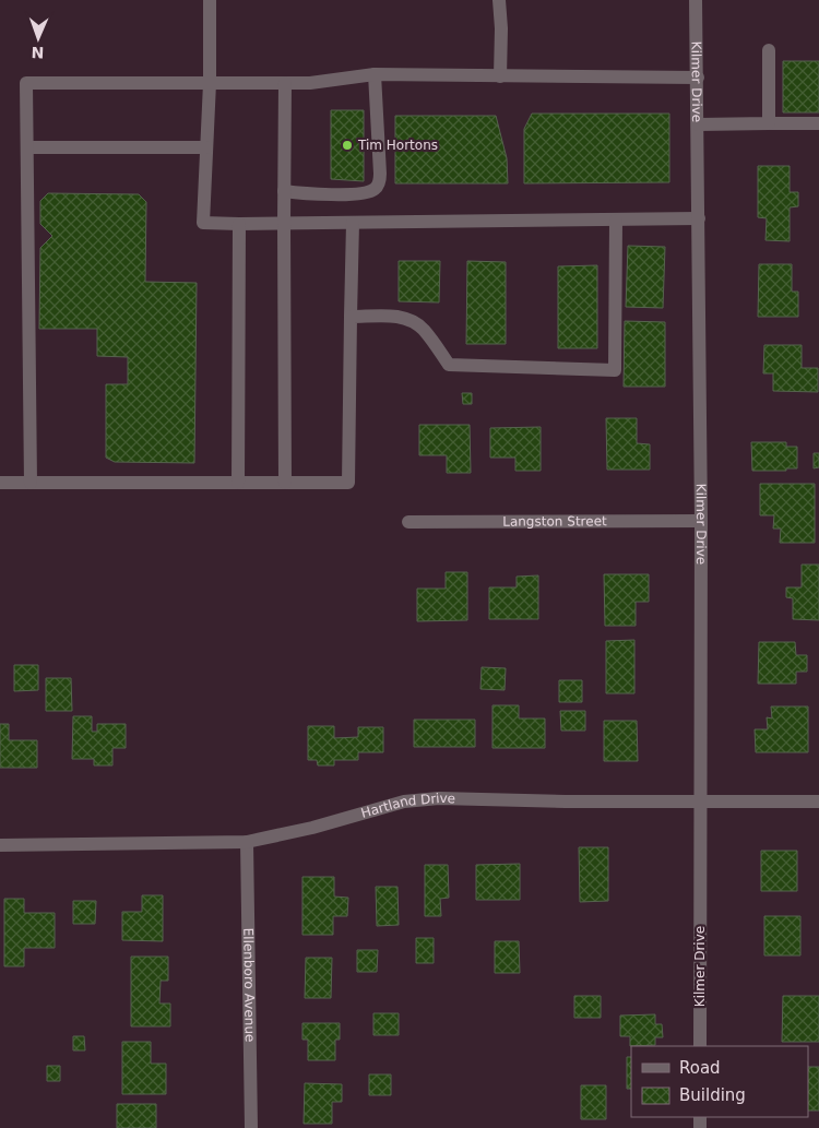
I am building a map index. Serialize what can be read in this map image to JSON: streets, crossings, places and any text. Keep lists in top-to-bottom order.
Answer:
{
  "streets": {
    "street": [
      "Kilmer Drive",
      "Langston Street",
      "Hartland Drive",
      "Ellenboro Avenue"
    ]
  },
  "crossings": [
    ["Kilmer Drive", "Langston Street"],
    ["Kilmer Drive", "Hartland Drive"],
    ["Hartland Drive", "Ellenboro Avenue"]
  ],
  "places": ["Tim Hortons"],
  "legend": ["Road", "Building"],
  "north": "bottom"
}
